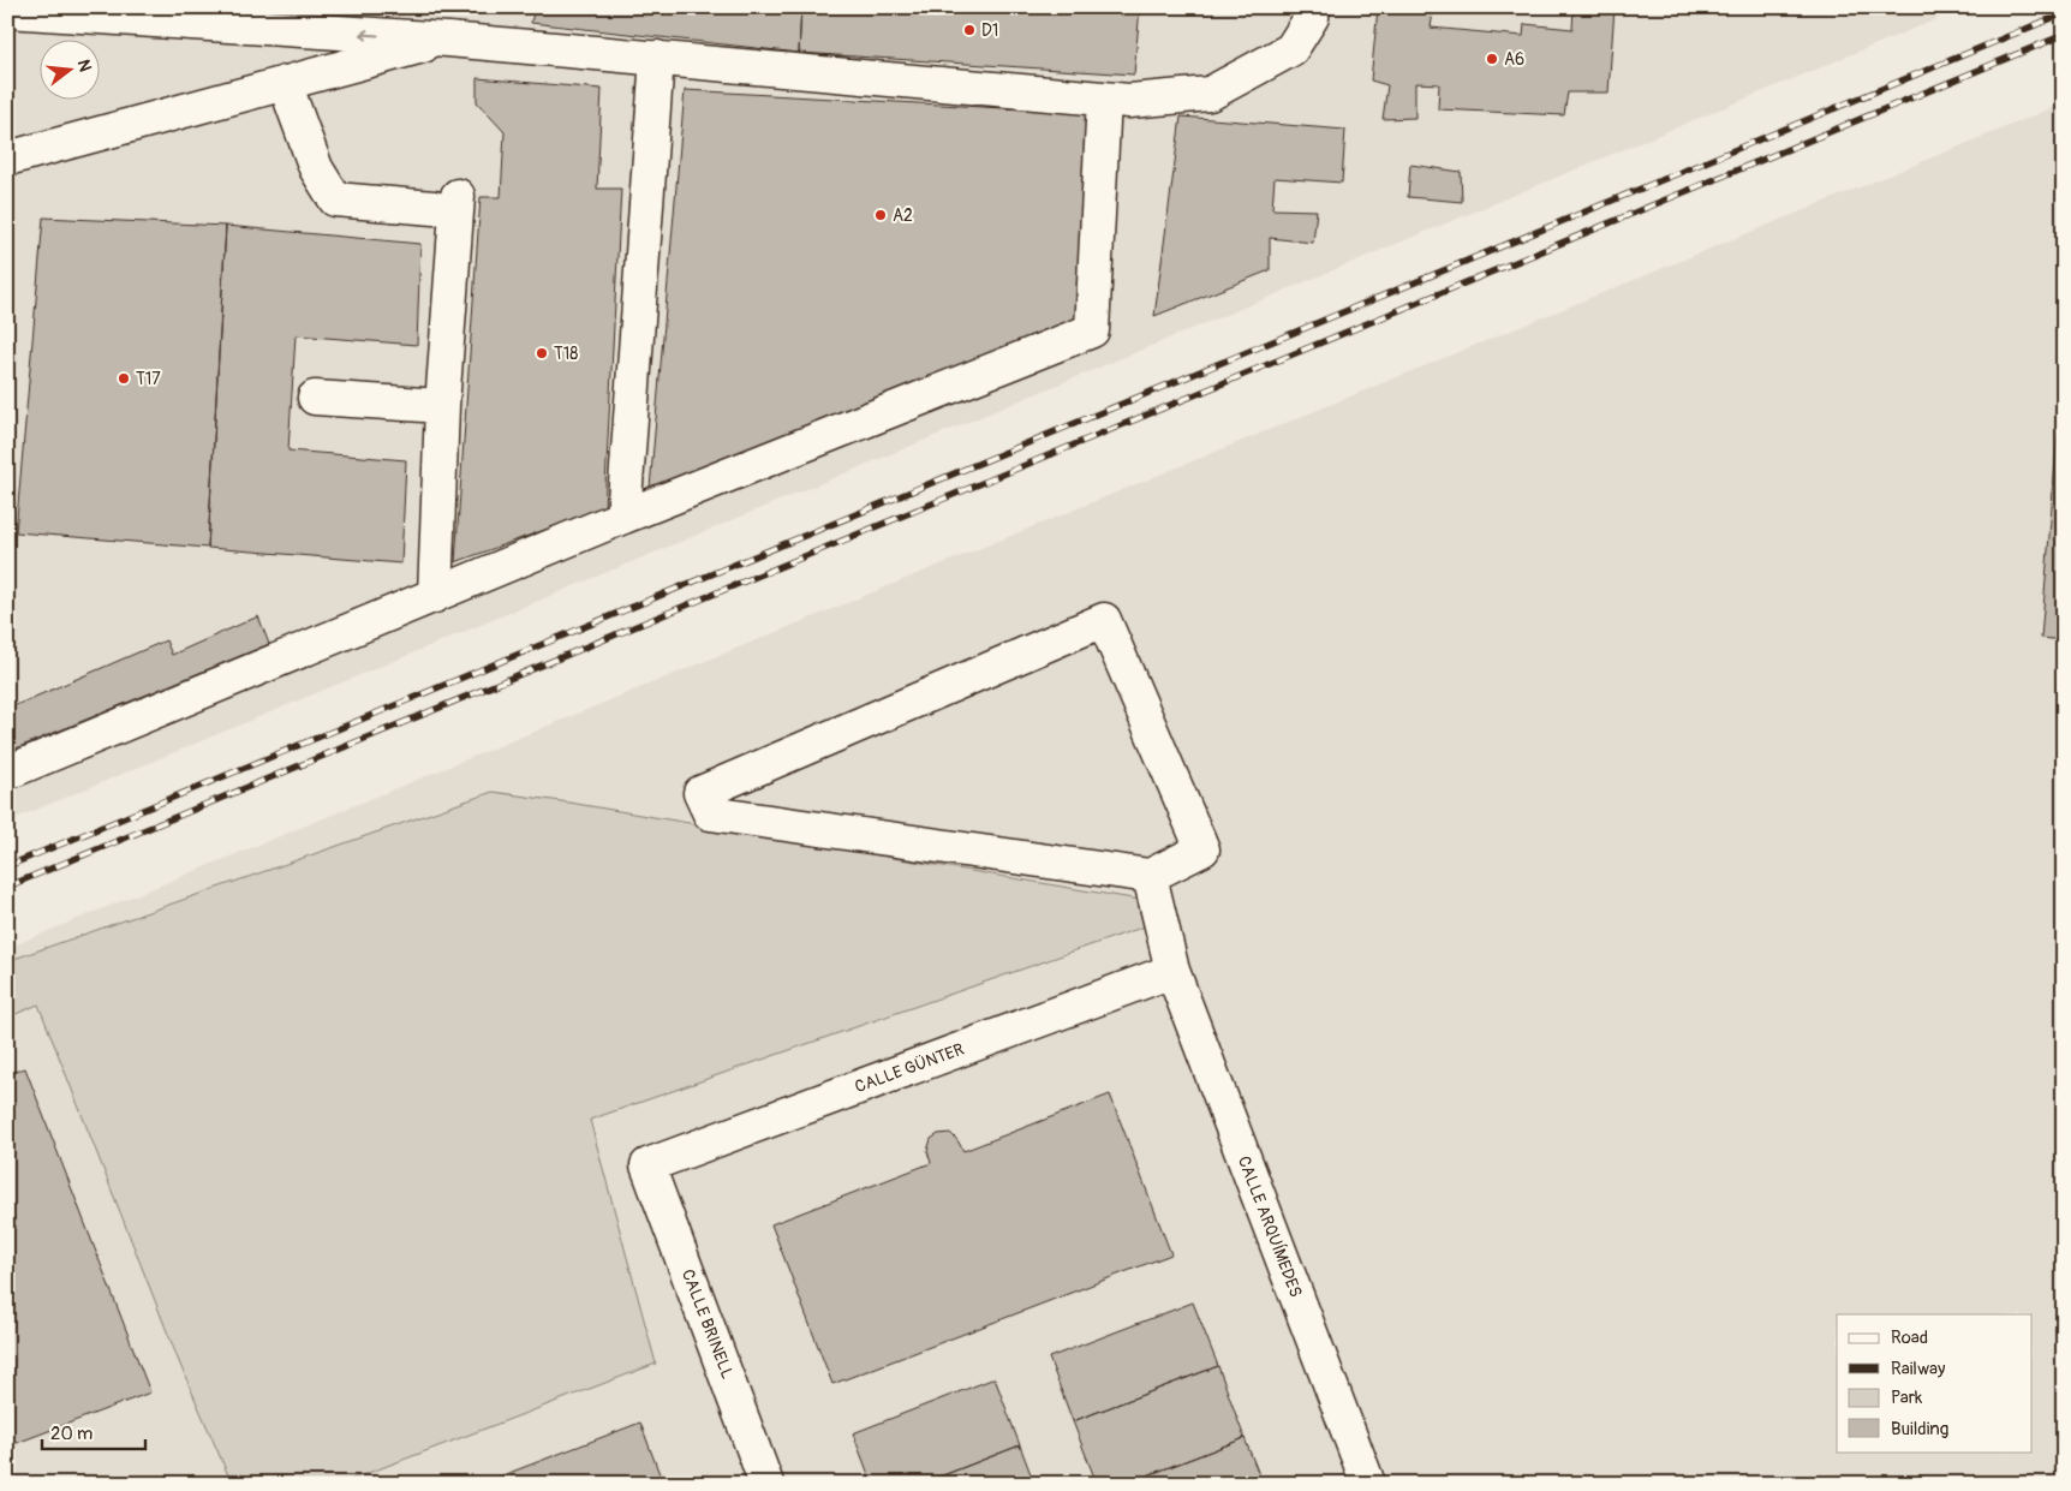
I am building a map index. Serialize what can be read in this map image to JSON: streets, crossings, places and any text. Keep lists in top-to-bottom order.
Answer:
{
  "streets": {
    "street": ["CALLE GÜNTER", "CALLE ARQUÍMEDES", "CALLE BRINELL"]
  },
  "crossings": [
    ["CALLE GÜNTER", "CALLE ARQUÍMEDES"],
    ["CALLE GÜNTER", "CALLE BRINELL"]
  ],
  "places": [
    "D1",
    "A6",
    "A2",
    "T18",
    "T17"
  ],
  "legend": [
    "Road",
    "Railway",
    "Park",
    "Building"
  ],
  "scale_bar": "20 m",
  "north": "right"
}
